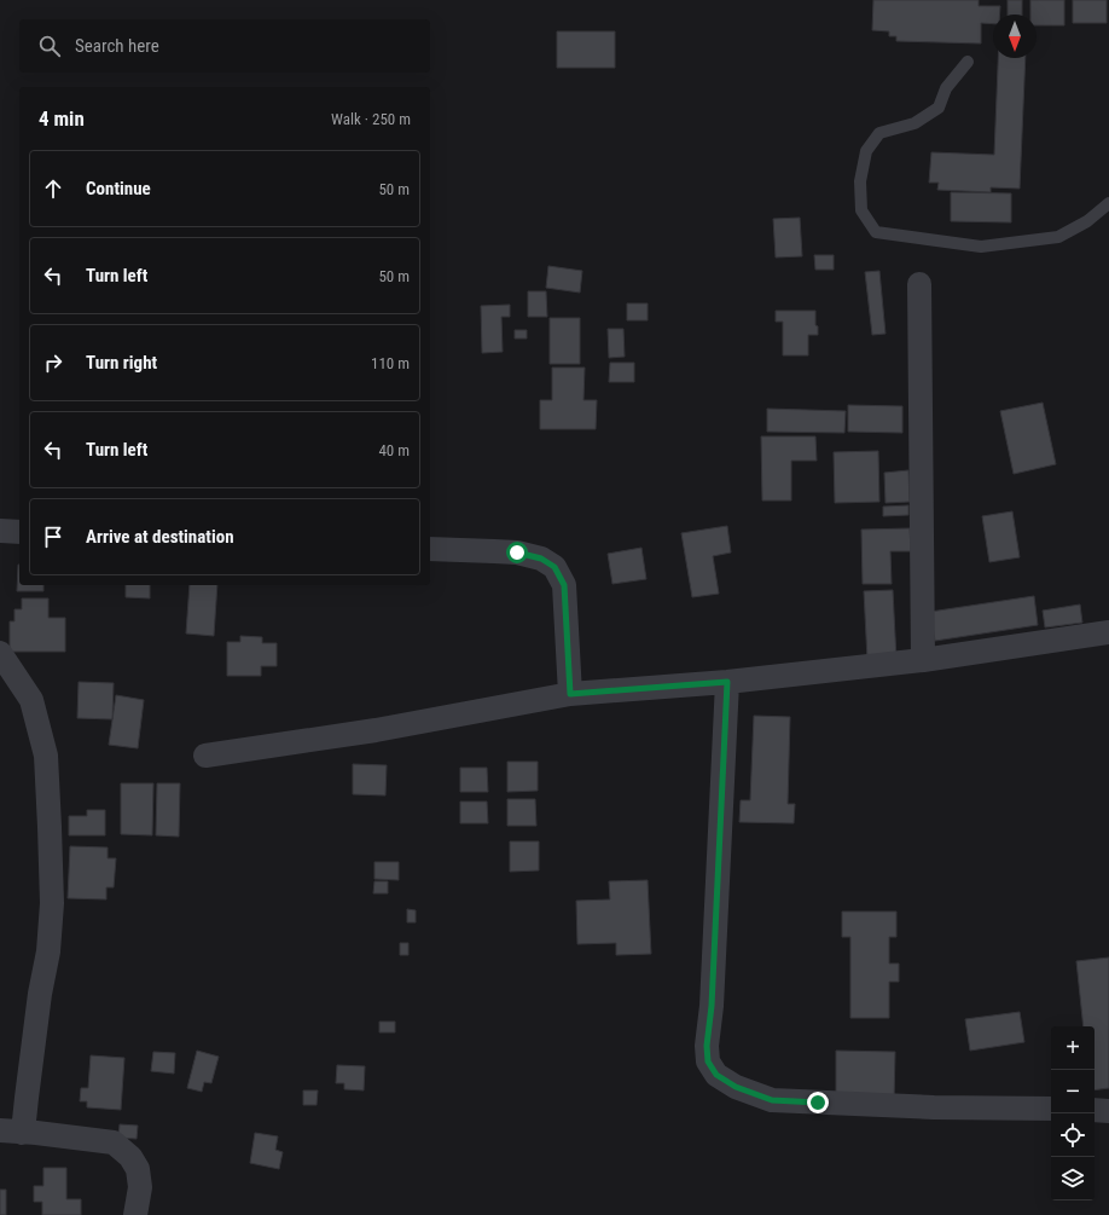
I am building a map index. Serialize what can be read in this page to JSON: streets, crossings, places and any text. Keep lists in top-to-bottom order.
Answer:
{
  "north": "bottom",
  "page": {
    "search": "Search here",
    "heading": ["4 min", "Walk · 250 m"],
    "list": [
      ["Continue", "50 m"],
      ["Turn left", "50 m"],
      ["Turn right", "110 m"],
      ["Turn left", "40 m"],
      "Arrive at destination"
    ],
    "map_buttons": ["+", "−"]
  }
}
